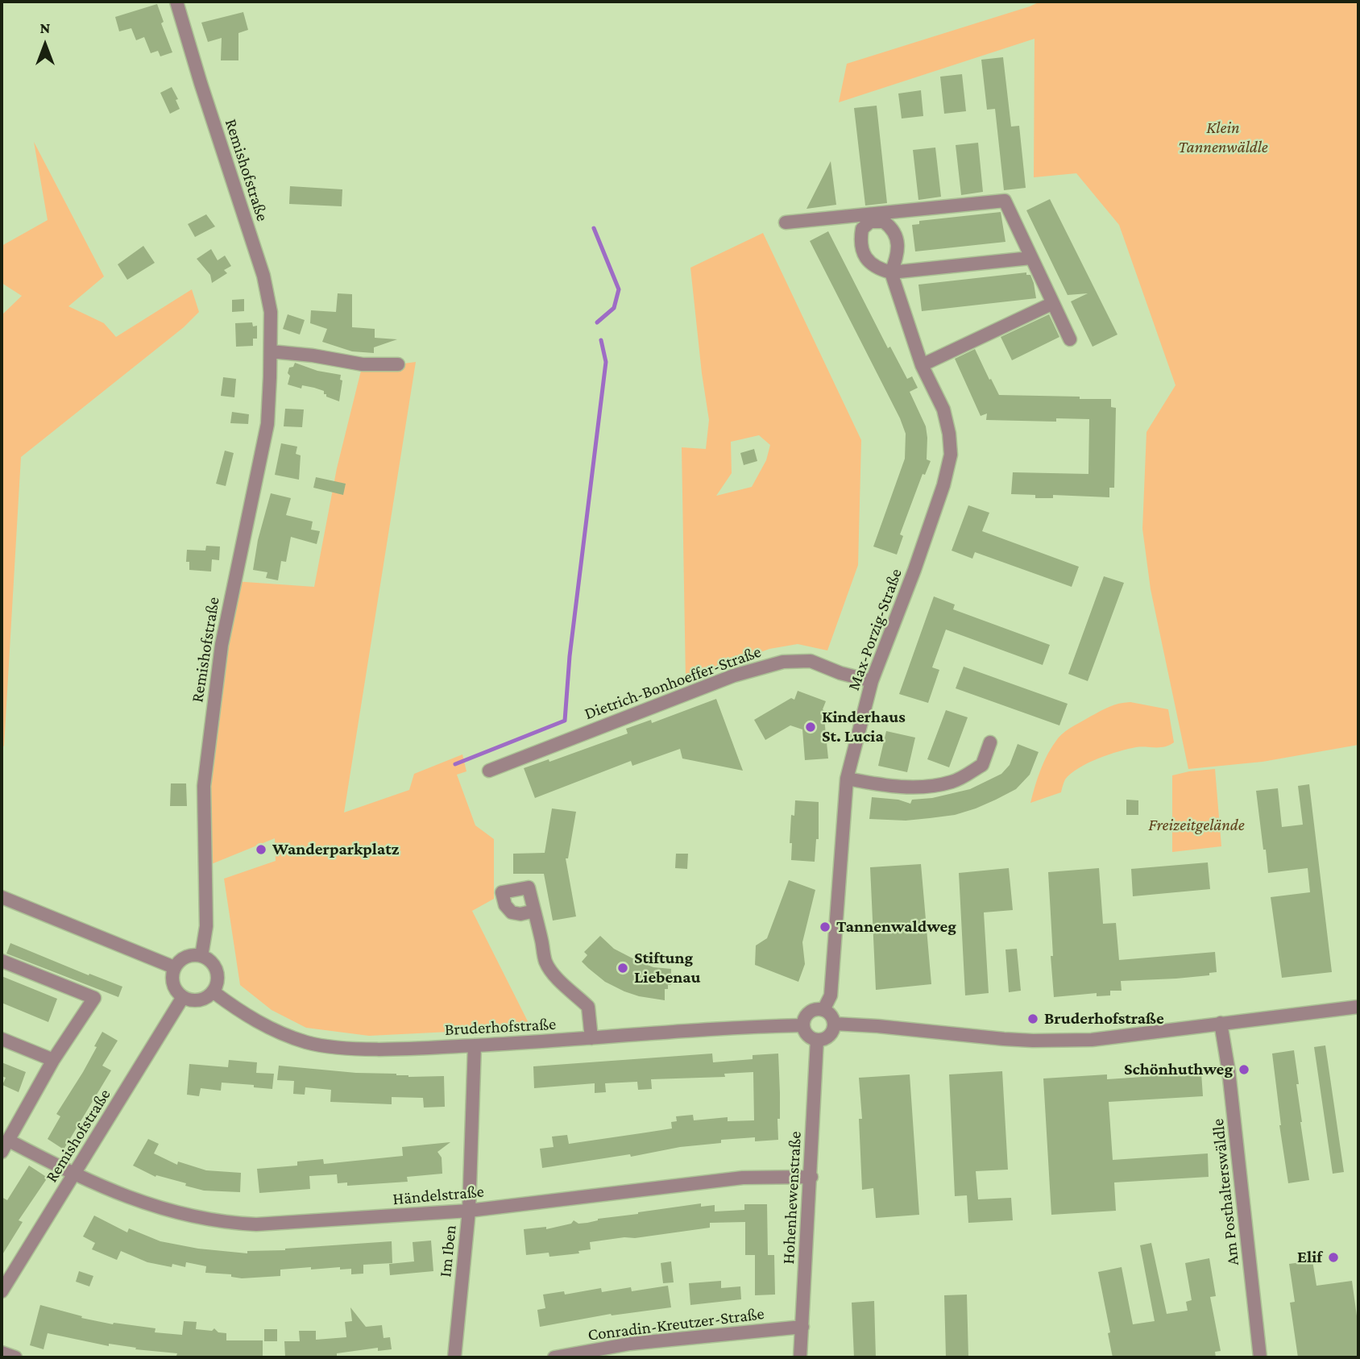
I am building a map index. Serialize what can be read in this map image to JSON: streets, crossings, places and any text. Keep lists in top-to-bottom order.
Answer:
{
  "streets": {
    "street": [
      "Remishofstraße",
      "Max-Porzig-Straße",
      "Dietrich-Bonhoeffer-Straße",
      "Bruderhofstraße",
      "Am Posthalterswäldle",
      "Händelstraße",
      "Hohenhewenstraße",
      "Im Iben",
      "Conradin-Kreutzer-Straße"
    ]
  },
  "crossings": [
    ["Remishofstraße", "Bruderhofstraße"],
    ["Remishofstraße", "Händelstraße"],
    ["Max-Porzig-Straße", "Dietrich-Bonhoeffer-Straße"],
    ["Max-Porzig-Straße", "Bruderhofstraße"],
    ["Max-Porzig-Straße", "Hohenhewenstraße"],
    ["Bruderhofstraße", "Hohenhewenstraße"],
    ["Bruderhofstraße", "Im Iben"],
    ["Händelstraße", "Hohenhewenstraße"],
    ["Händelstraße", "Im Iben"],
    ["Hohenhewenstraße", "Conradin-Kreutzer-Straße"]
  ],
  "parks": ["Klein Tannenwäldle", "Freizeitgelände"],
  "places": [
    "Kinderhaus St. Lucia",
    "Wanderparkplatz",
    "Tannenwaldweg",
    "Stiftung Liebenau",
    "Bruderhofstraße",
    "Schönhuthweg",
    "Elif"
  ],
  "north": "top"
}
